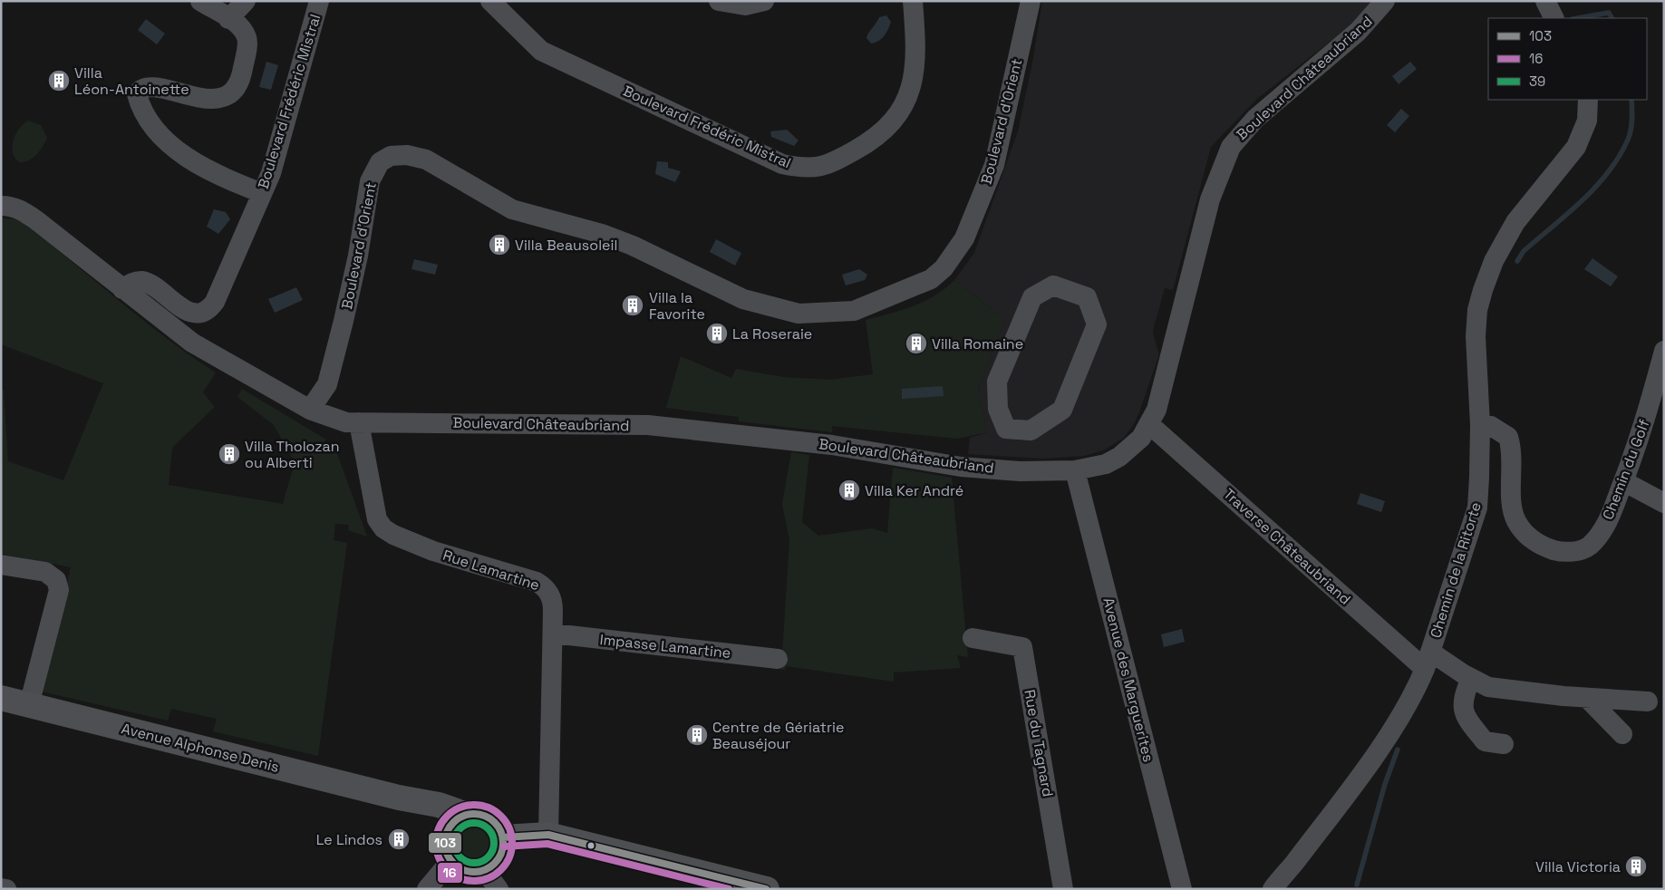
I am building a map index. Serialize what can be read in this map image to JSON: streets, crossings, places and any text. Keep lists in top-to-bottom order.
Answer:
{
  "streets": {
    "main road": ["Avenue Alphonse Denis"],
    "street": [
      "Boulevard Châteaubriand",
      "Boulevard Frédéric Mistral",
      "Boulevard d'Orient",
      "Chemin du Golf",
      "Traverse Châteaubriand",
      "Rue Lamartine",
      "Chemin de la Ritorte",
      "Impasse Lamartine",
      "Avenue des Marguerites",
      "Rue du Tagnard"
    ]
  },
  "crossings": [
    ["Boulevard Châteaubriand", "Boulevard d'Orient"],
    ["Boulevard Châteaubriand", "Traverse Châteaubriand"],
    ["Boulevard Châteaubriand", "Rue Lamartine"],
    ["Boulevard Châteaubriand", "Avenue des Marguerites"],
    ["Chemin du Golf", "Chemin de la Ritorte"],
    ["Traverse Châteaubriand", "Chemin de la Ritorte"],
    ["Rue Lamartine", "Impasse Lamartine"]
  ],
  "places": {
    "building": [
      "Villa Léon-Antoinette",
      "Villa Beausoleil",
      "Villa la Favorite",
      "La Roseraie",
      "Villa Romaine",
      "Villa Tholozan ou Alberti",
      "Villa Ker André",
      "Centre de Gériatrie Beauséjour",
      "Le Lindos",
      "Villa Victoria"
    ]
  },
  "lines": ["transit line 16", "transit line 103", "transit line 39"],
  "legend": ["103", "16", "39"]
}
